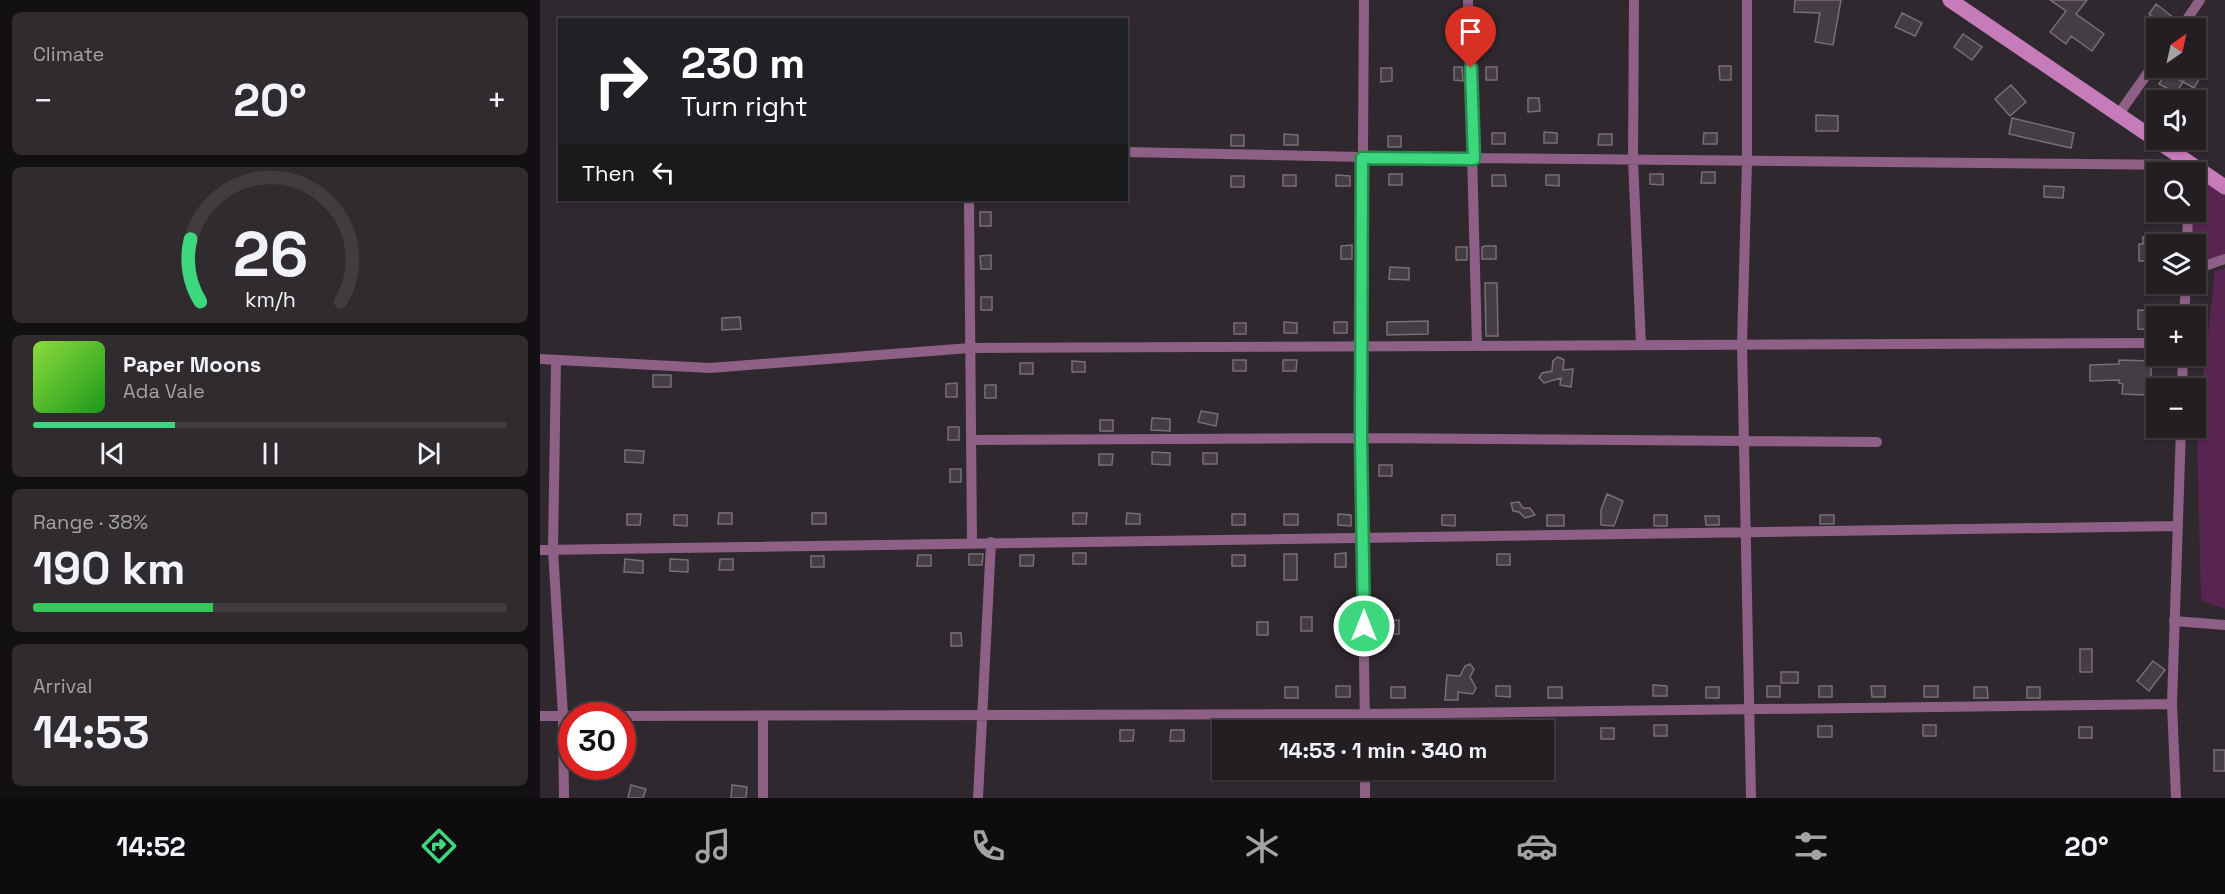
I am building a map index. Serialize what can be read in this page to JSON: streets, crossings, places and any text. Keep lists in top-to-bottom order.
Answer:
{
  "north": "top right",
  "page": {
    "tile": [
      "Climate",
      ["Range · 38%", "190 km"],
      ["Arrival", "14:53"]
    ],
    "map_buttons": ["+", "−"],
    "turn": ["230 m", "Turn right"],
    "heat": ["−", "20°", "+"],
    "then": "Then",
    "song": ["Paper Moons", "Ada Vale"],
    "limit": "30",
    "trip": "14:53 · 1 min · 340 m",
    "tabs": ["14:52", "20°"],
    "gauge": ["26", "km/h"]
  }
}
